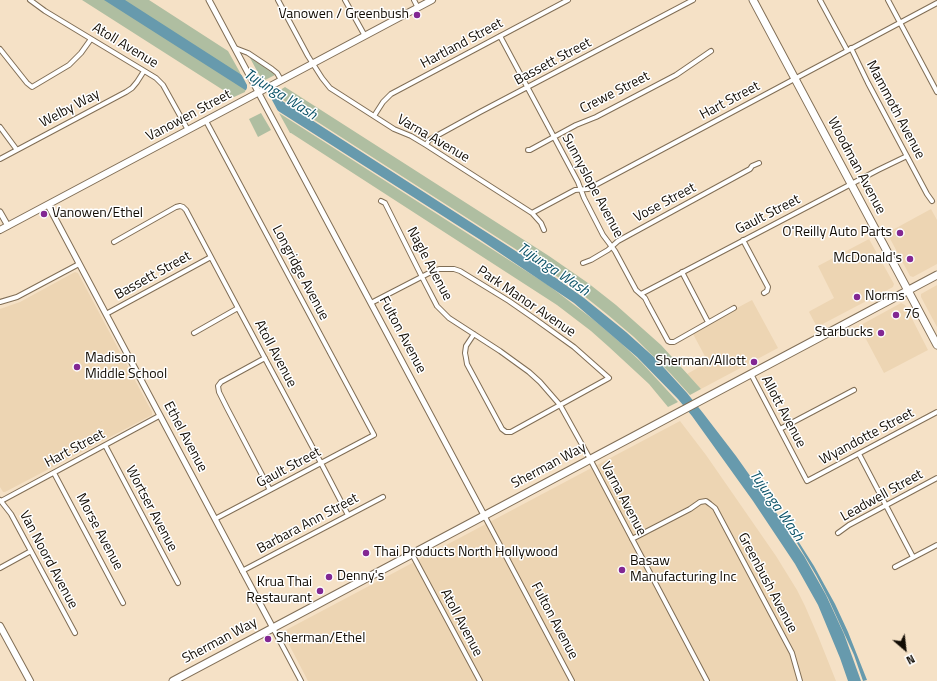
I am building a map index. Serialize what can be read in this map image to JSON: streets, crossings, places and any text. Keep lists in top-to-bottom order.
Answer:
{
  "streets": {
    "main road": ["Vanowen Street", "Woodman Avenue", "Sherman Way"],
    "street": [
      "Hartland Street",
      "Atoll Avenue",
      "Bassett Street",
      "Crewe Street",
      "Hart Street",
      "Welby Way",
      "Mammoth Avenue",
      "Varna Avenue",
      "Sunnyslope Avenue",
      "Vose Street",
      "Gault Street",
      "Nagle Avenue",
      "Longridge Avenue",
      "Park Manor Avenue",
      "Fulton Avenue",
      "Allott Avenue",
      "Ethel Avenue",
      "Wyandotte Street",
      "Leadwell Street",
      "Wortser Avenue",
      "Barbara Ann Street",
      "Morse Avenue",
      "Van Noord Avenue",
      "Greenbush Avenue"
    ]
  },
  "crossings": [
    ["Hartland Street", "Varna Avenue"],
    ["Hartland Street", "Sunnyslope Avenue"],
    ["Atoll Avenue", "Bassett Street"],
    ["Atoll Avenue", "Welby Way"],
    ["Atoll Avenue", "Vanowen Street"],
    ["Atoll Avenue", "Gault Street"],
    ["Atoll Avenue", "Sherman Way"],
    ["Atoll Avenue", "Barbara Ann Street"],
    ["Bassett Street", "Varna Avenue"],
    ["Bassett Street", "Sunnyslope Avenue"],
    ["Bassett Street", "Ethel Avenue"],
    ["Crewe Street", "Sunnyslope Avenue"],
    ["Hart Street", "Mammoth Avenue"],
    ["Hart Street", "Varna Avenue"],
    ["Hart Street", "Woodman Avenue"],
    ["Hart Street", "Sunnyslope Avenue"],
    ["Hart Street", "Ethel Avenue"],
    ["Hart Street", "Wortser Avenue"],
    ["Hart Street", "Morse Avenue"],
    ["Hart Street", "Van Noord Avenue"],
    ["Mammoth Avenue", "Gault Street"],
    ["Vanowen Street", "Varna Avenue"],
    ["Vanowen Street", "Longridge Avenue"],
    ["Vanowen Street", "Fulton Avenue"],
    ["Vanowen Street", "Ethel Avenue"],
    ["Varna Avenue", "Nagle Avenue"],
    ["Varna Avenue", "Park Manor Avenue"],
    ["Varna Avenue", "Sherman Way"],
    ["Varna Avenue", "Greenbush Avenue"],
    ["Woodman Avenue", "Gault Street"],
    ["Woodman Avenue", "Sherman Way"],
    ["Sunnyslope Avenue", "Vose Street"],
    ["Sunnyslope Avenue", "Gault Street"],
    ["Gault Street", "Longridge Avenue"],
    ["Gault Street", "Ethel Avenue"],
    ["Nagle Avenue", "Park Manor Avenue"],
    ["Fulton Avenue", "Sherman Way"],
    ["Allott Avenue", "Wyandotte Street"],
    ["Allott Avenue", "Sherman Way"],
    ["Ethel Avenue", "Sherman Way"],
    ["Ethel Avenue", "Barbara Ann Street"]
  ],
  "water": ["Tujunga Wash"],
  "places": [
    "Vanowen / Greenbush",
    "Vanowen/Ethel",
    "O'Reilly Auto Parts",
    "McDonald's",
    "Norms",
    "76",
    "Starbucks",
    "Sherman/Allott",
    "Madison Middle School",
    "Thai Products North Hollywood",
    "Basaw Manufacturing Inc",
    "Denny's",
    "Krua Thai Restaurant",
    "Sherman/Ethel"
  ],
  "north": "bottom right"
}
